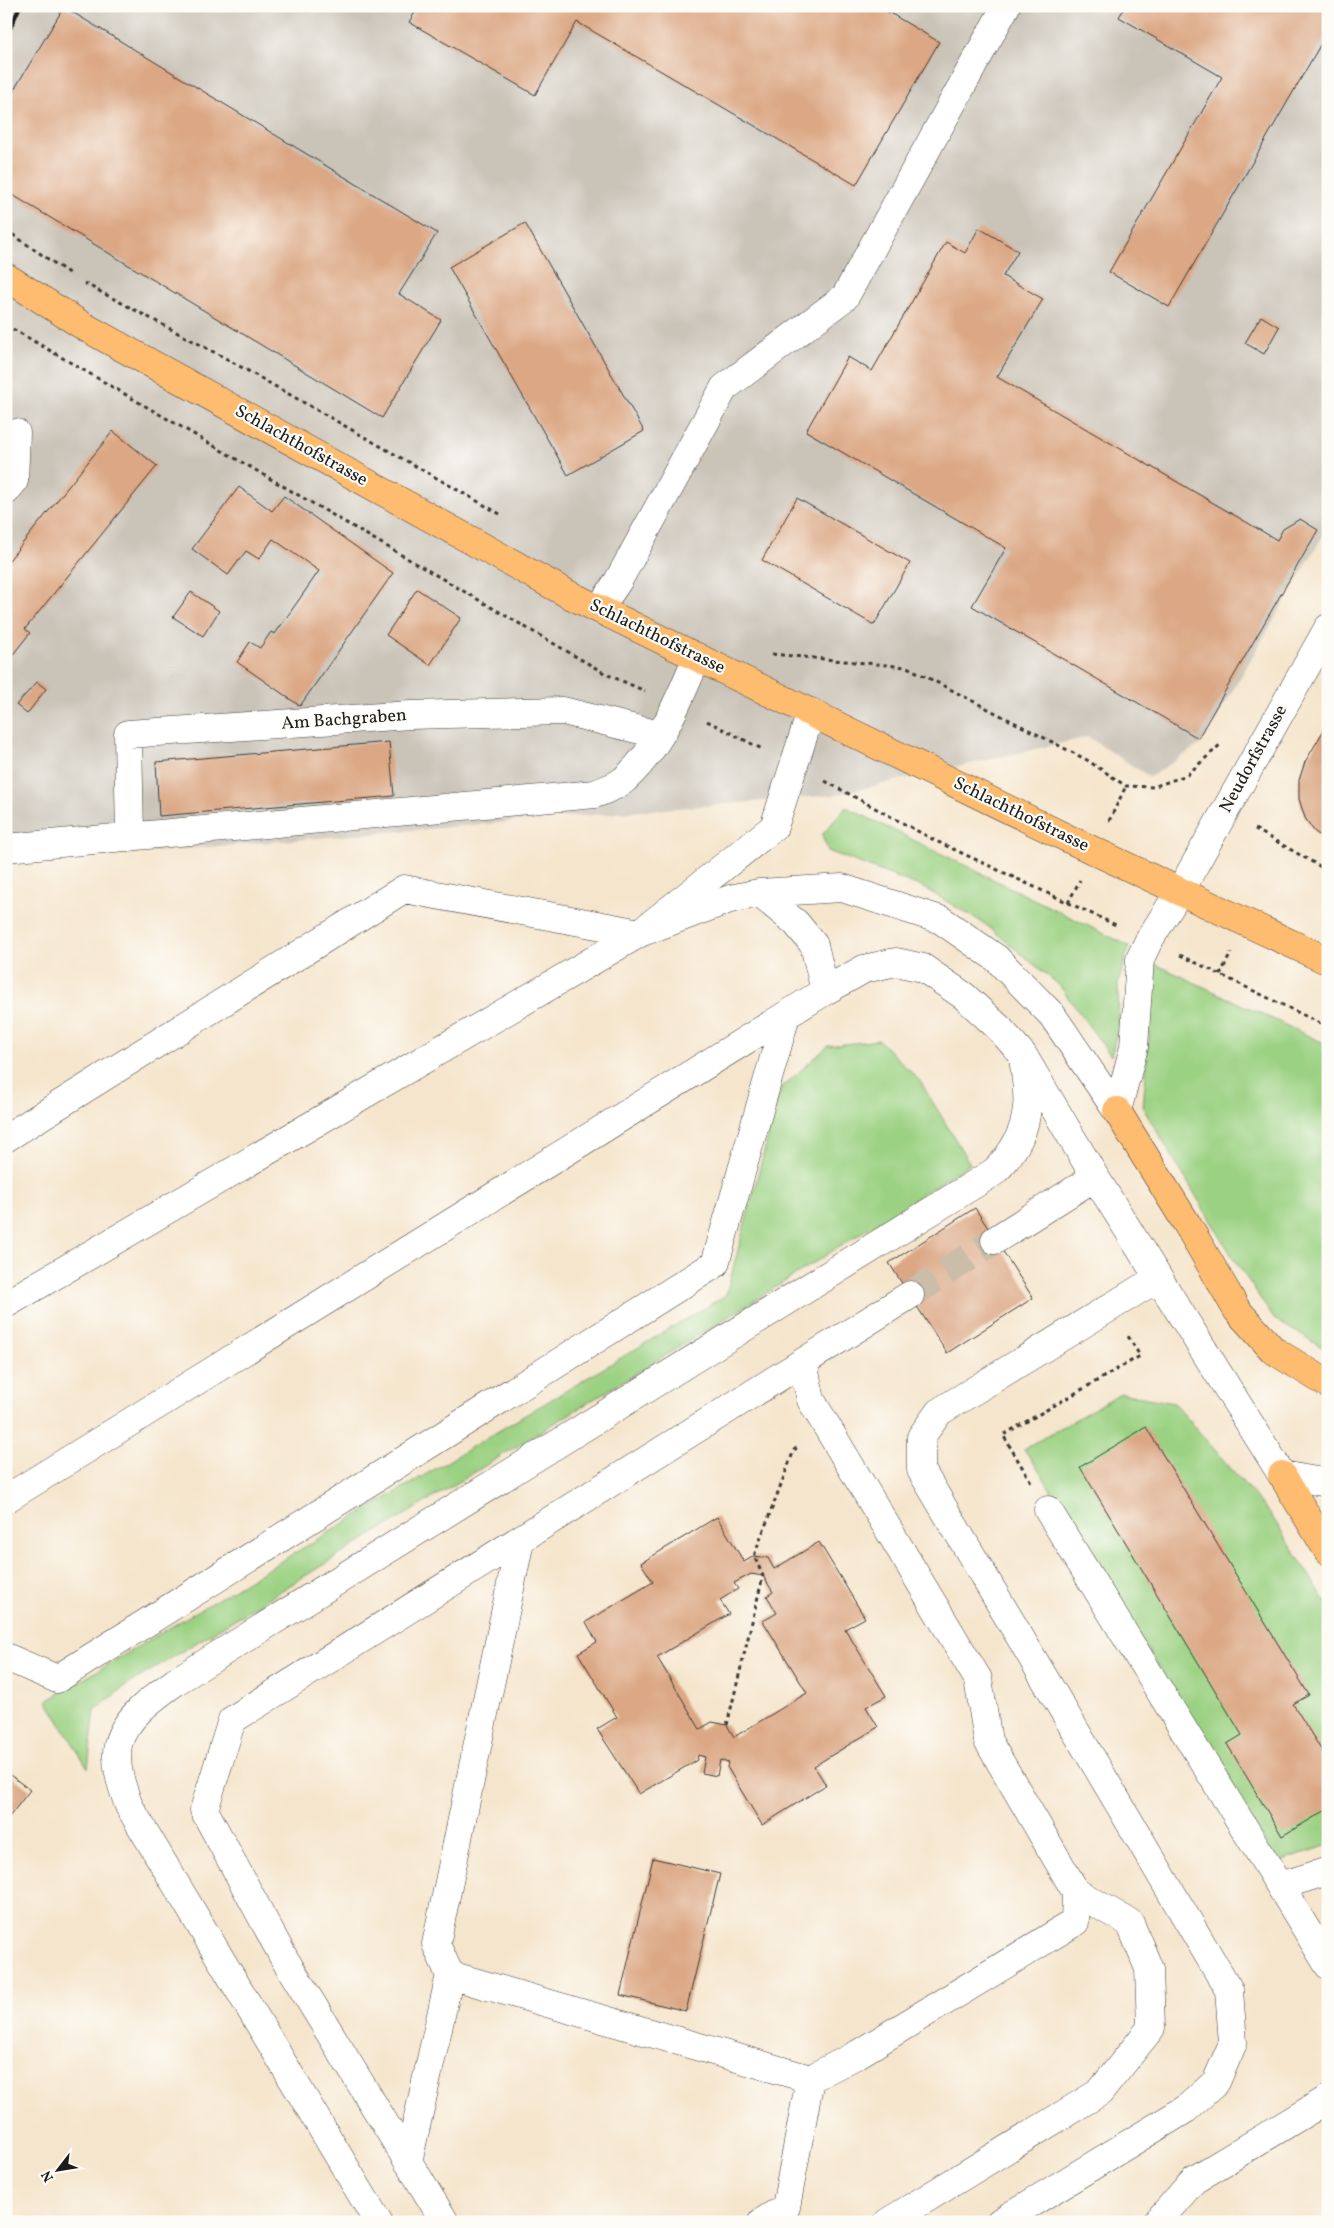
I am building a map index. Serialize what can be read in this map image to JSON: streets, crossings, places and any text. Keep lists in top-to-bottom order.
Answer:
{
  "streets": {
    "main road": ["Schlachthofstrasse"],
    "street": ["Am Bachgraben", "Neudorfstrasse"]
  },
  "crossings": [
    ["Schlachthofstrasse", "Neudorfstrasse"]
  ],
  "north": "bottom left"
}
